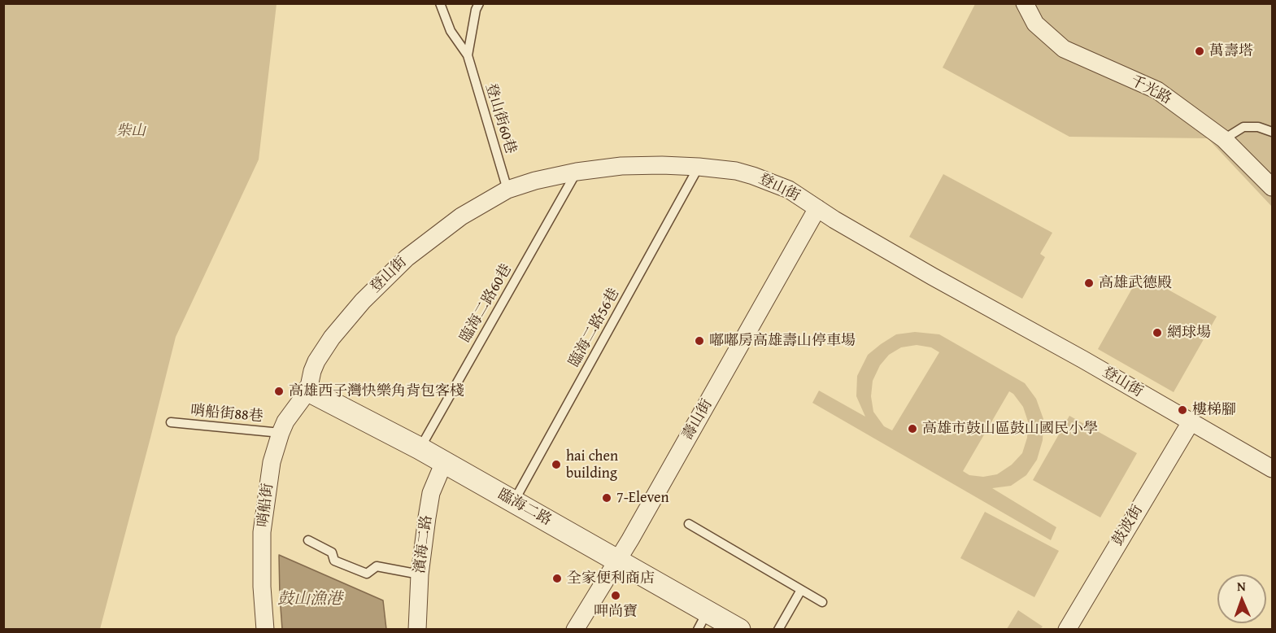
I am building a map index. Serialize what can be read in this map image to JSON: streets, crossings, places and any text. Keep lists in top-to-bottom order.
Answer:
{
  "streets": {
    "street": [
      "千光路",
      "登山街",
      "壽山街",
      "哨船街",
      "臨海二路",
      "鼓波街",
      "濱海二路"
    ],
    "lane": [
      "登山街60巷",
      "臨海二路60巷",
      "臨海二路56巷",
      "哨船街88巷"
    ]
  },
  "crossings": [
    ["登山街60巷", "登山街"],
    ["登山街", "臨海二路60巷"],
    ["登山街", "臨海二路56巷"],
    ["登山街", "壽山街"],
    ["登山街", "哨船街"],
    ["登山街", "臨海二路"],
    ["登山街", "鼓波街"],
    ["臨海二路60巷", "臨海二路"],
    ["臨海二路56巷", "臨海二路"],
    ["哨船街88巷", "哨船街"],
    ["壽山街", "臨海二路"],
    ["哨船街", "臨海二路"],
    ["臨海二路", "濱海二路"]
  ],
  "water": ["鼓山漁港"],
  "parks": ["柴山"],
  "places": [
    "萬壽塔",
    "高雄武德殿",
    "網球場",
    "嘟嘟房高雄壽山停車場",
    "高雄西子灣快樂角背包客棧",
    "樓梯腳",
    "高雄市鼓山區鼓山國民小學",
    "hai chen building",
    "7-Eleven",
    "全家便利商店",
    "呷尚寶"
  ],
  "north": "top"
}
